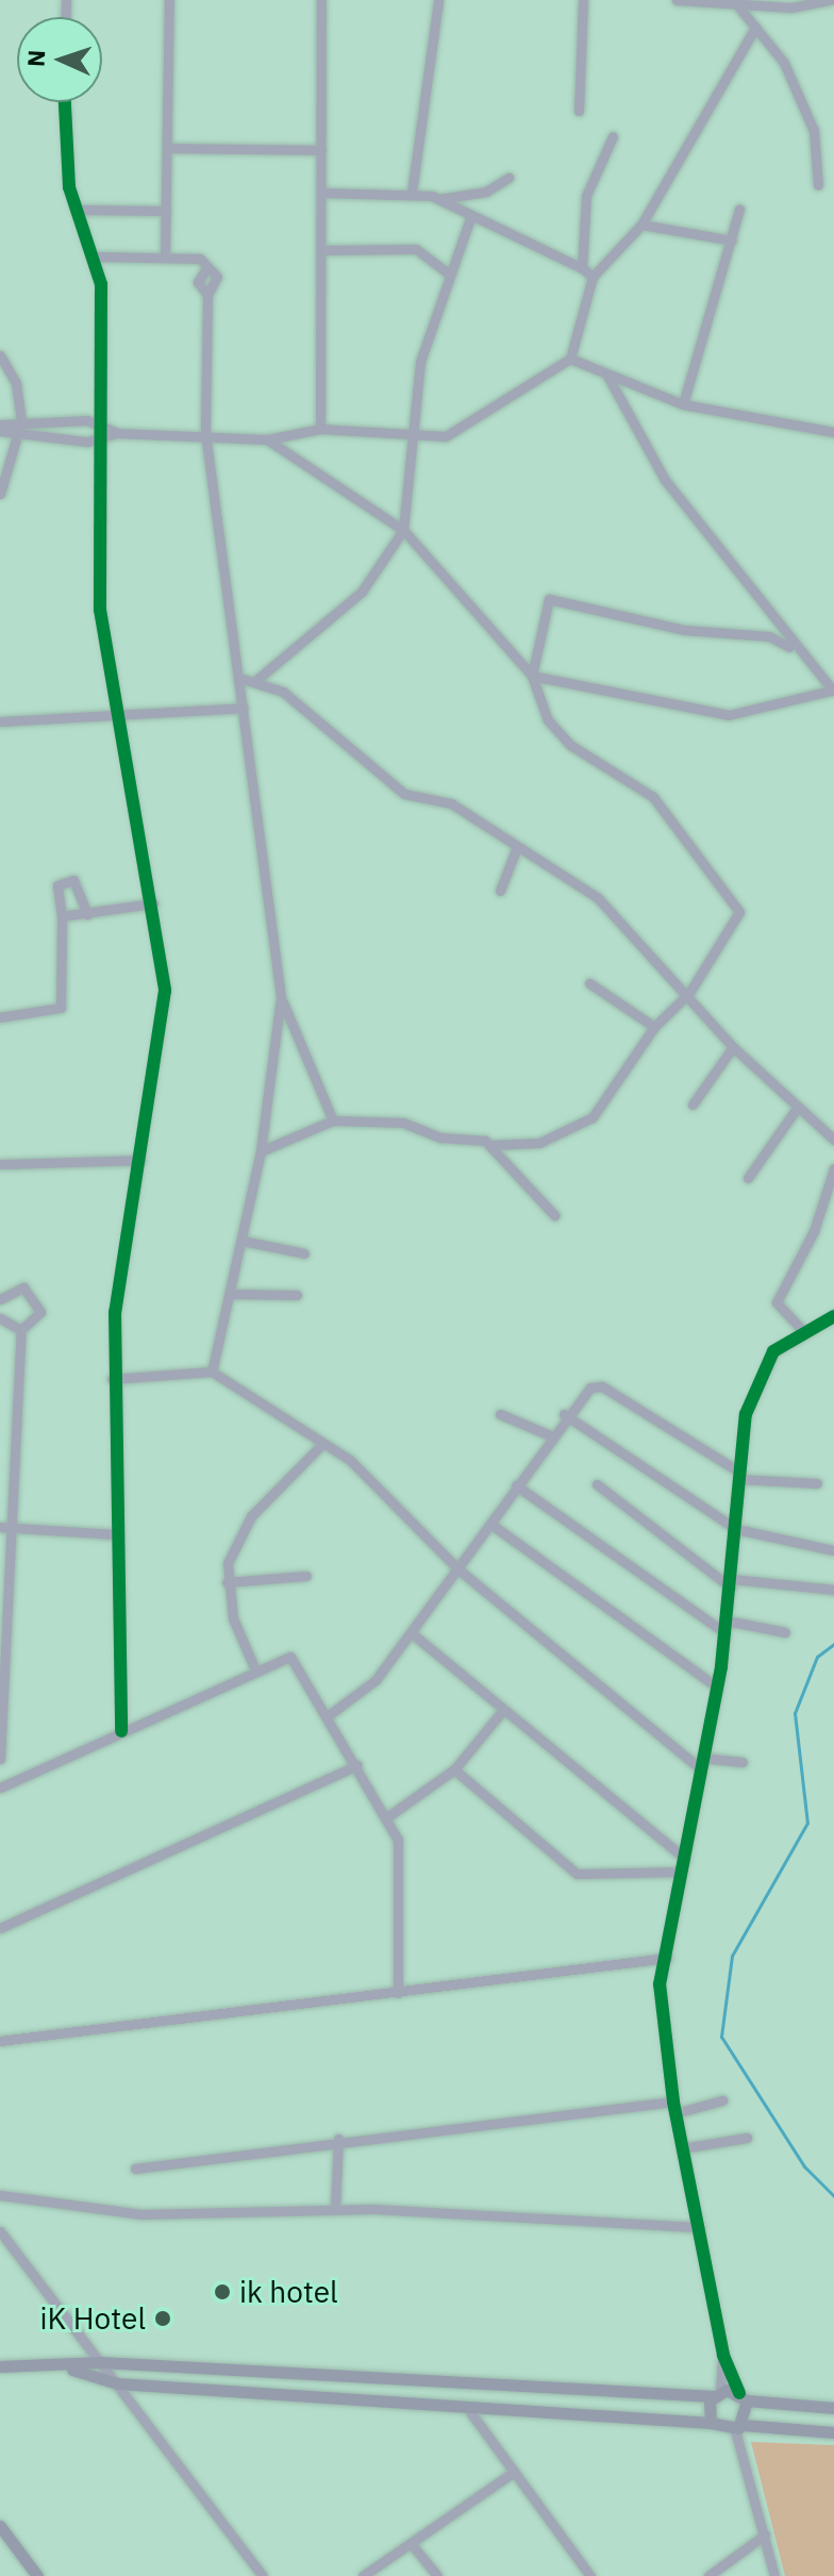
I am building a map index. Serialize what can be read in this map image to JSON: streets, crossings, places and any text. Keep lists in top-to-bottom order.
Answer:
{
  "places": ["ik hotel", "iK Hotel"],
  "north": "left"
}
